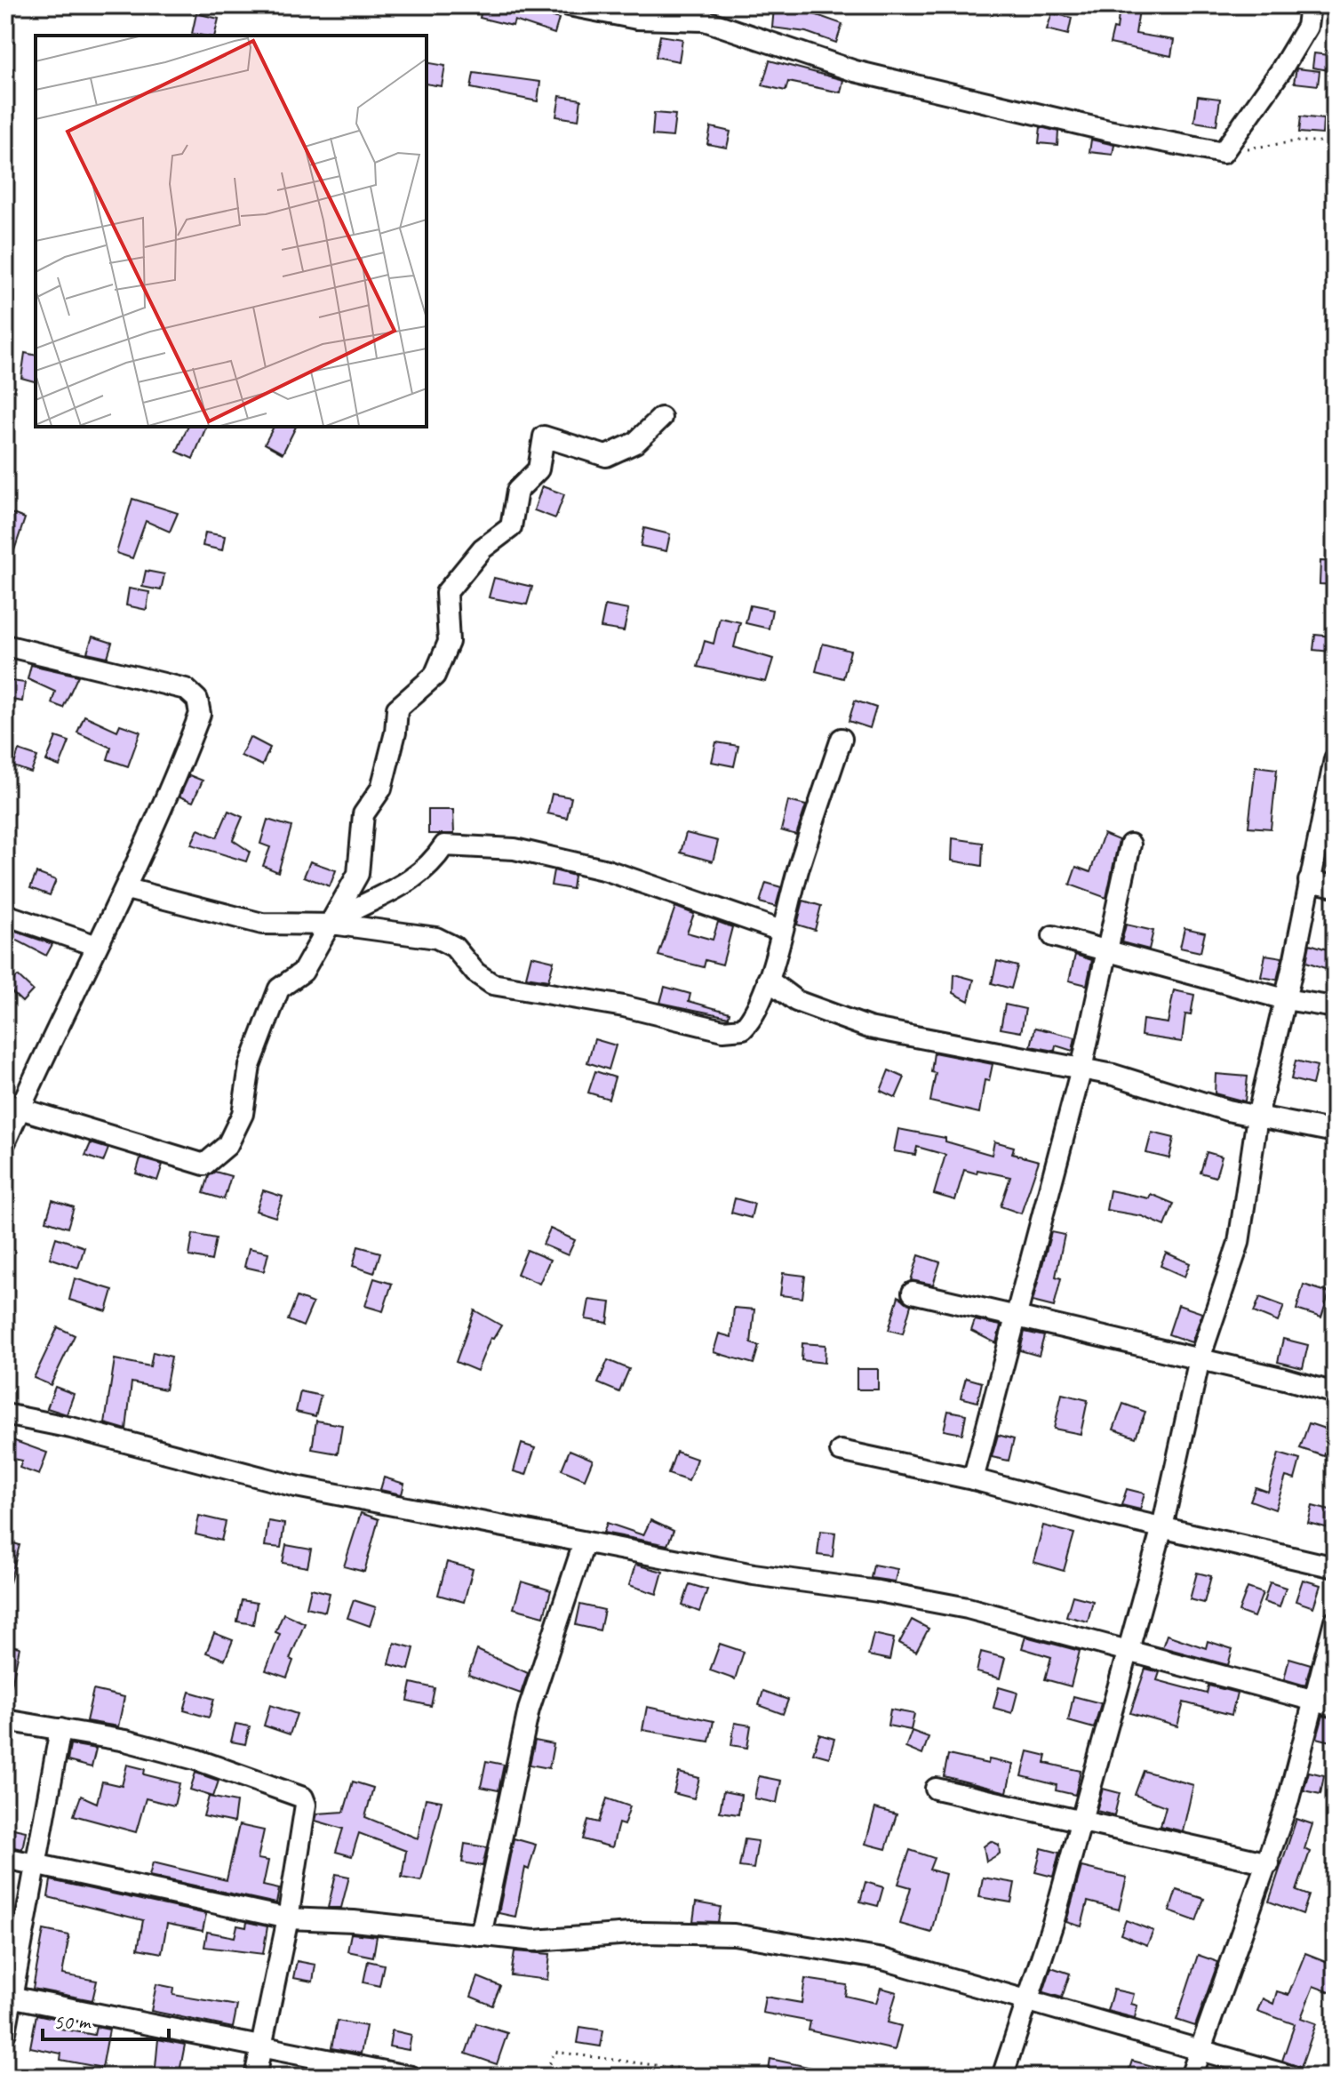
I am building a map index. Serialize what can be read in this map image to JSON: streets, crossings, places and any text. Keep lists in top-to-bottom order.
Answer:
{
  "scale_bar": "50 m"
}
